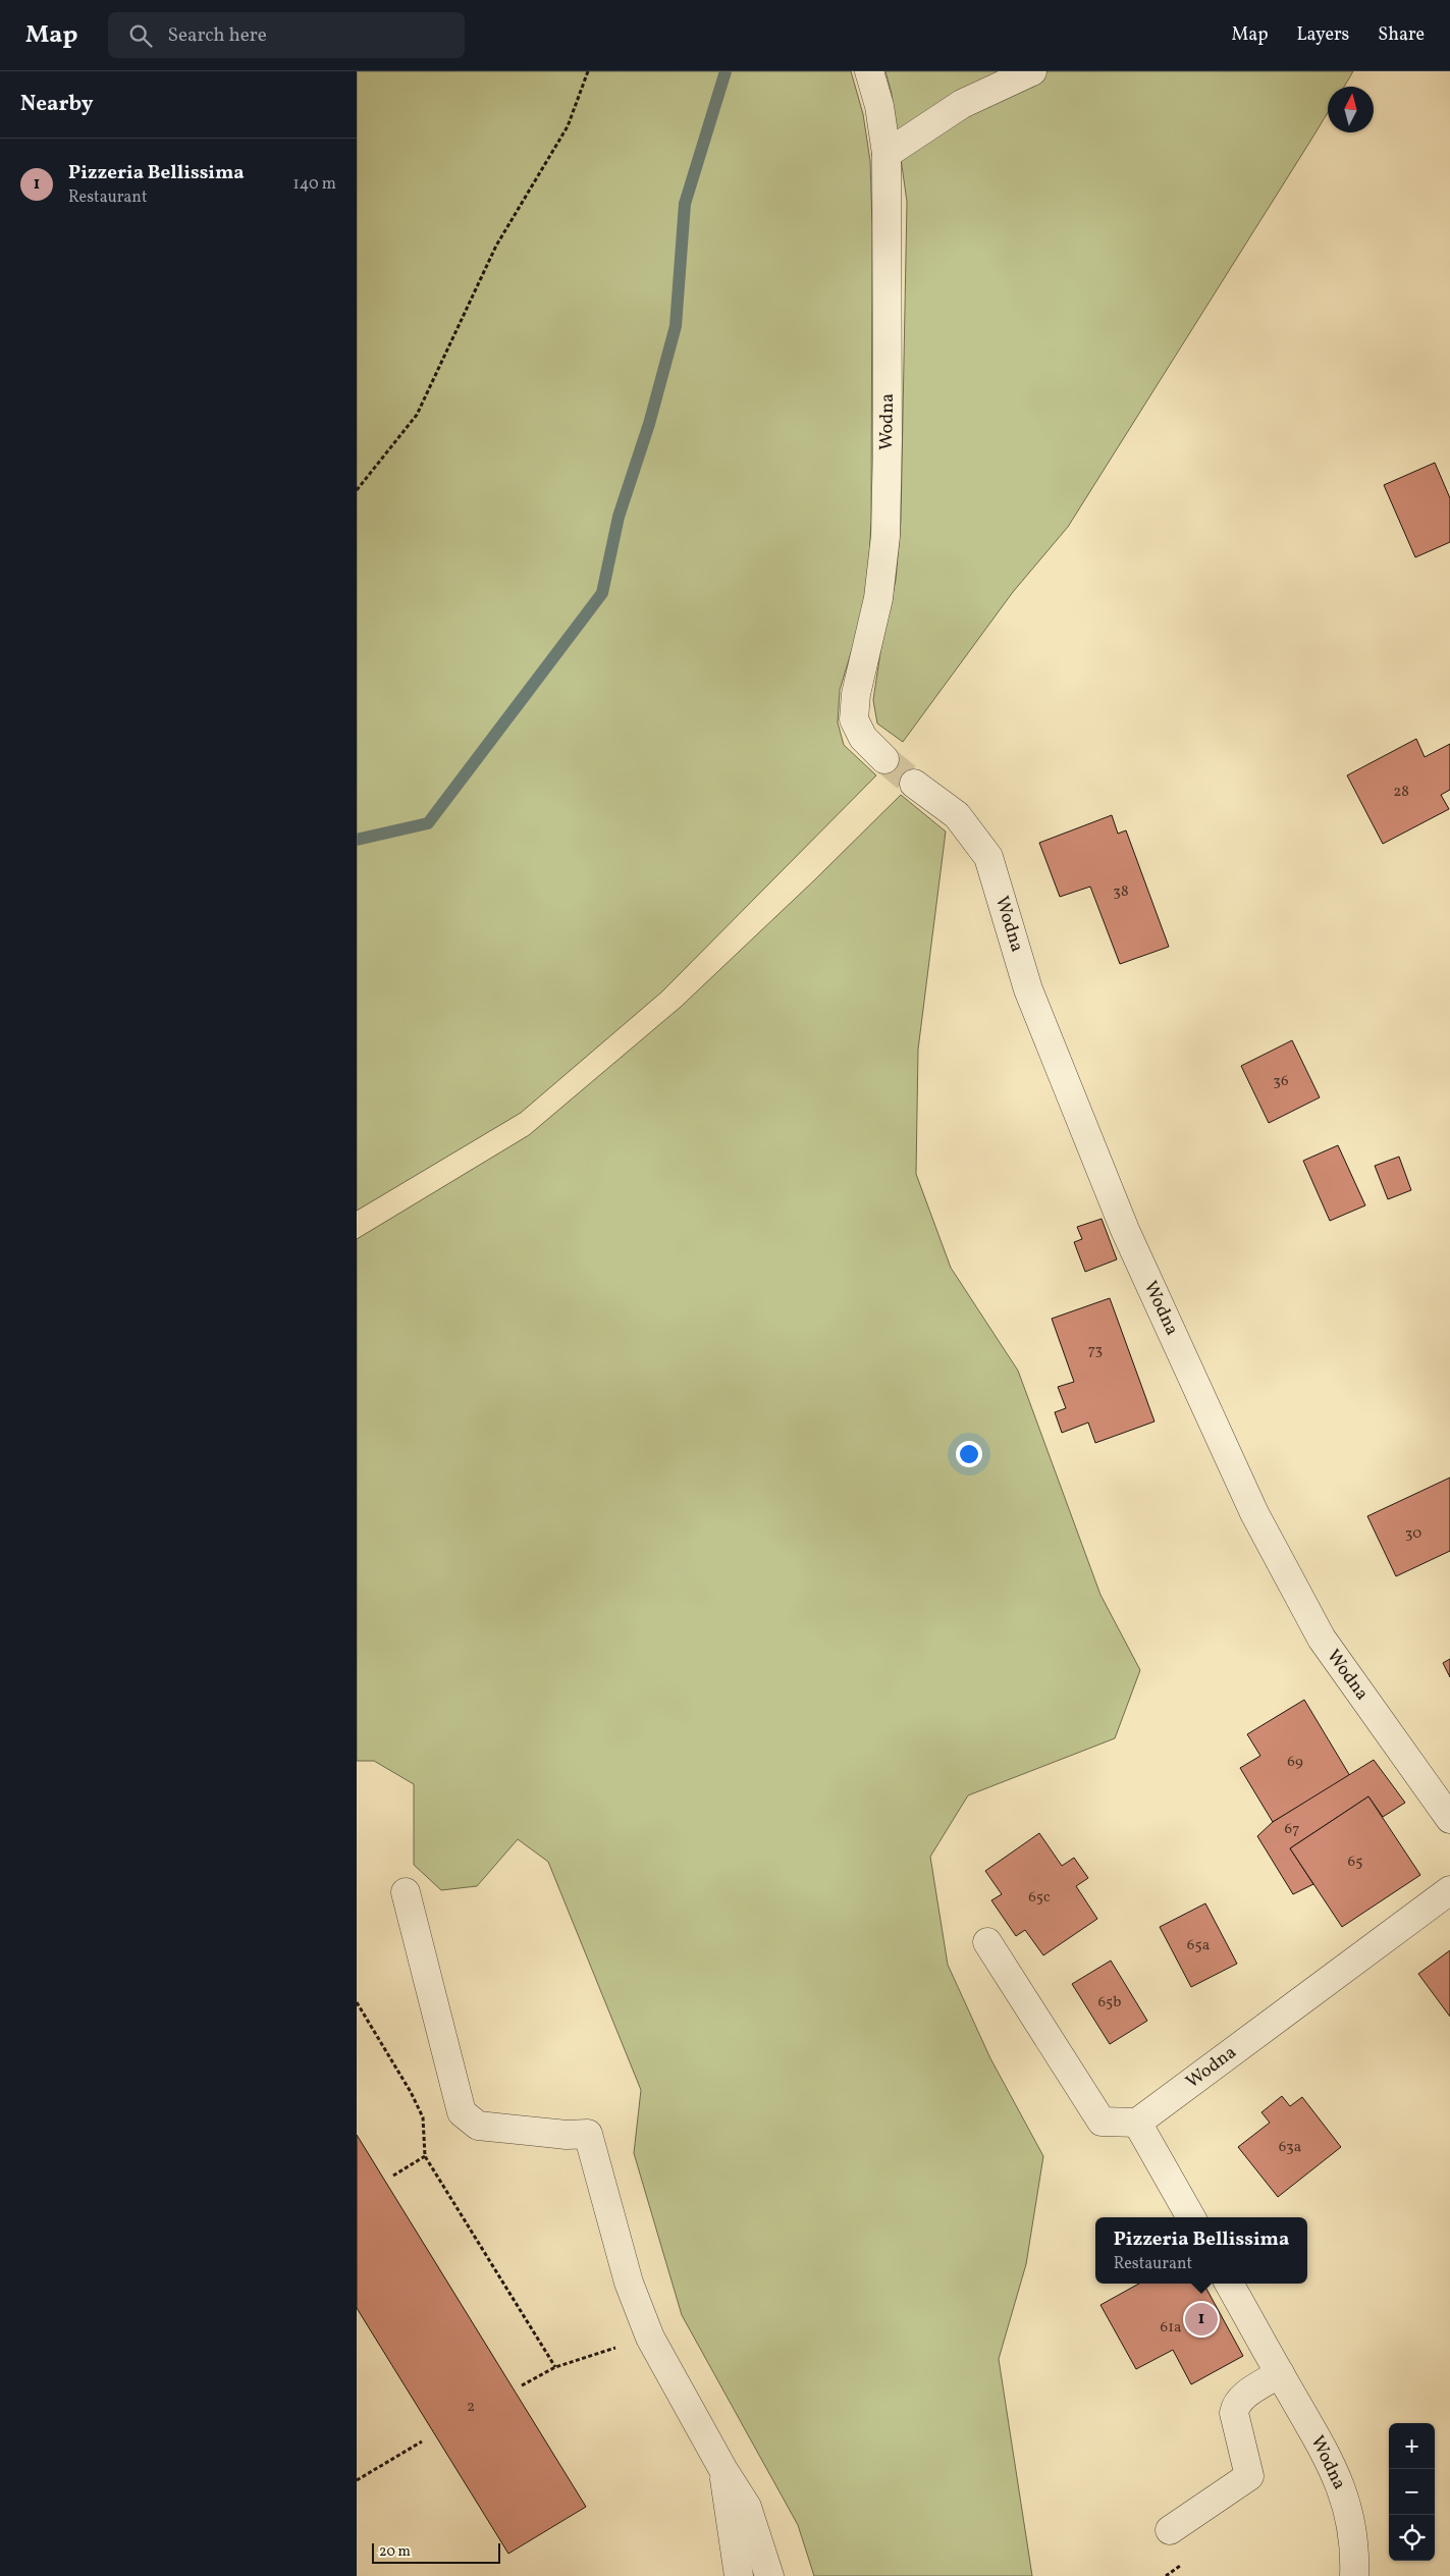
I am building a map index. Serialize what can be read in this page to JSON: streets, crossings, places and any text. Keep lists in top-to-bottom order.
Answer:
{
  "streets": {
    "street": ["Wodna"]
  },
  "house_numbers": [
    "28",
    "38",
    "36",
    "73",
    "30",
    "69",
    "67",
    "65",
    "65c",
    "65a",
    "65b",
    "63a",
    "61a",
    "2"
  ],
  "scale_bar": "20 m",
  "north": "top",
  "page": {
    "header": "Map",
    "search": "Search here",
    "nav": ["Map", "Layers", "Share"],
    "heading": "Nearby",
    "list": [
      {
        "mark": "1",
        "name": "Pizzeria Bellissima",
        "note": "Restaurant",
        "value": "140 m"
      }
    ],
    "popup": ["Pizzeria Bellissima", "Restaurant"],
    "pins": "1",
    "map_buttons": ["+", "−"],
    "scale": "20 m"
  }
}
